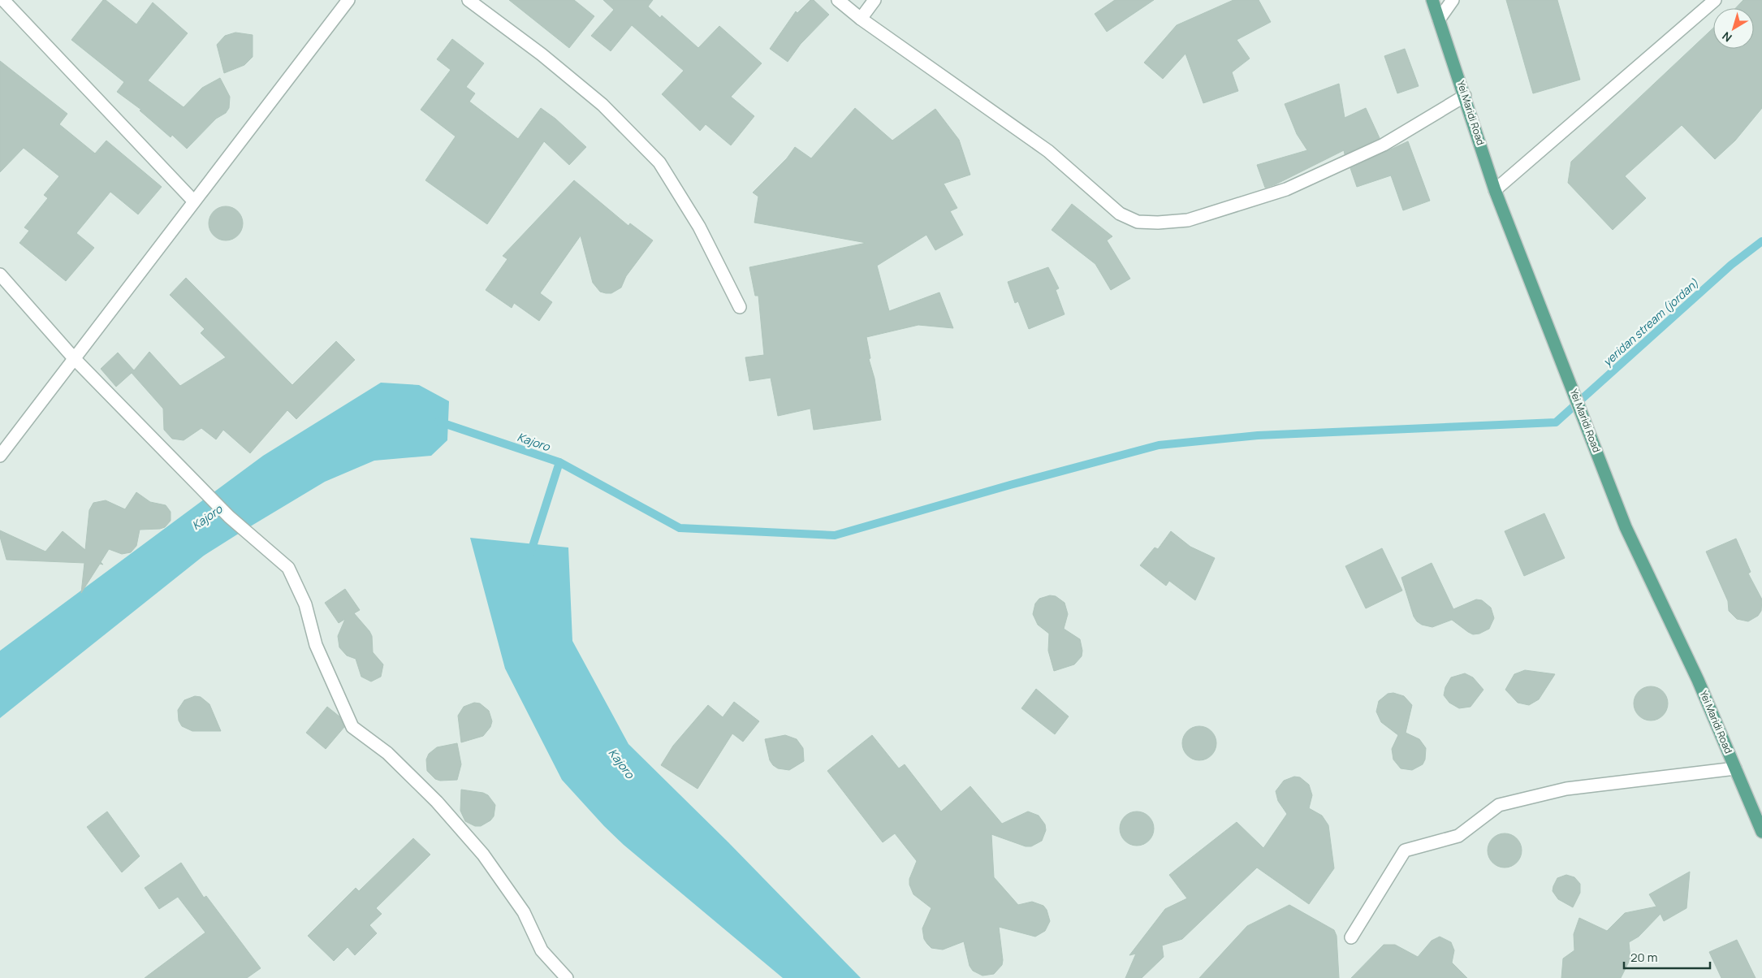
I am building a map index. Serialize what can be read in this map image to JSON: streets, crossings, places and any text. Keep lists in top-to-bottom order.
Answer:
{
  "streets": {
    "main road": ["Yei Maridi Road"]
  },
  "water": ["yeridan stream (jordan)", "Kajoro"],
  "scale_bar": "20 m",
  "north": "bottom left"
}
